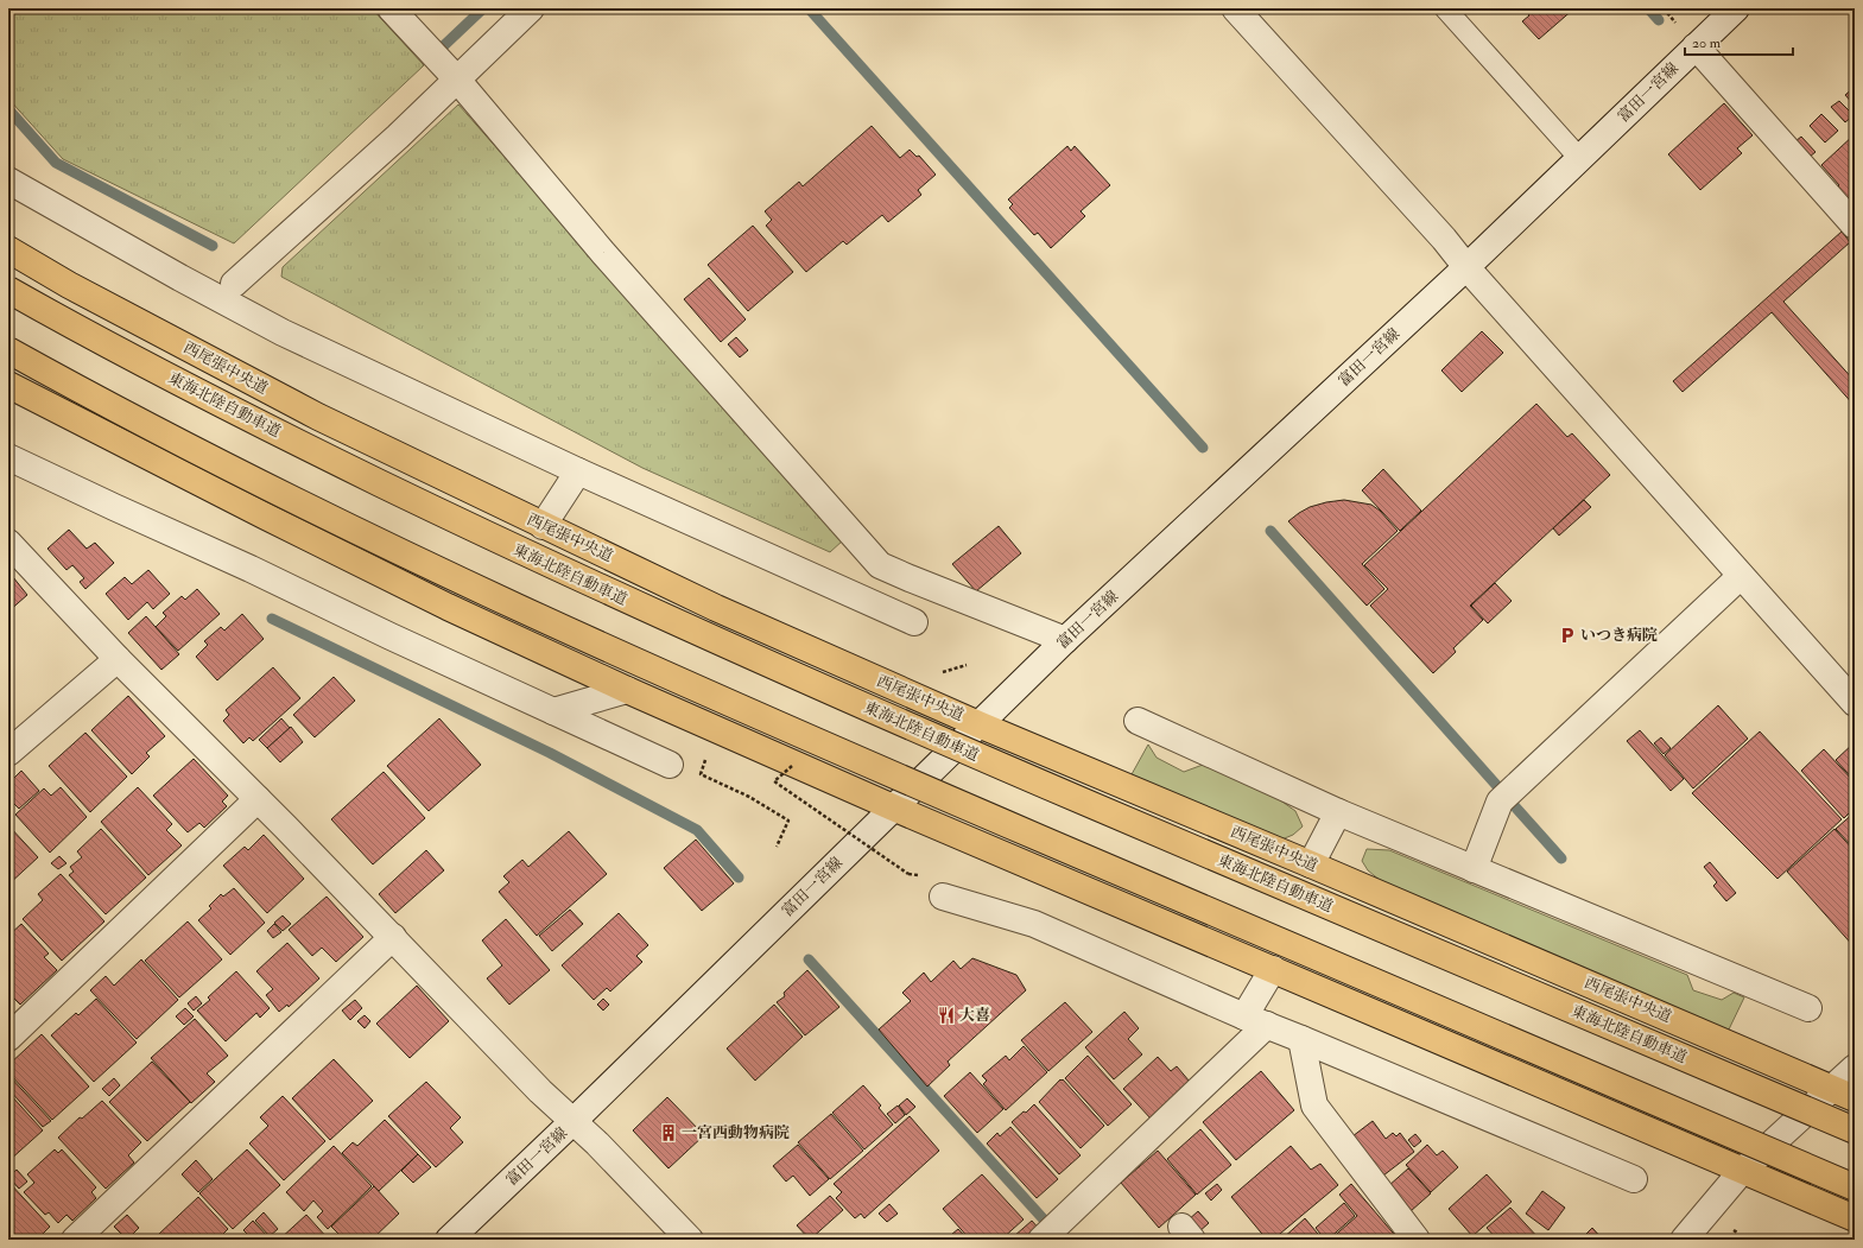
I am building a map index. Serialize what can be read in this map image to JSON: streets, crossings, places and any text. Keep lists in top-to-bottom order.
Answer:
{
  "streets": {
    "main road": ["西尾張中央道", "東海北陸自動車道"],
    "street": ["富田一宮線"]
  },
  "crossings": [
    ["富田一宮線", "西尾張中央道"]
  ],
  "places": {
    "parking": ["いつき病院"],
    "restaurant": ["大喜"],
    "building": ["一宮西動物病院"]
  },
  "scale_bar": "20 m"
}
